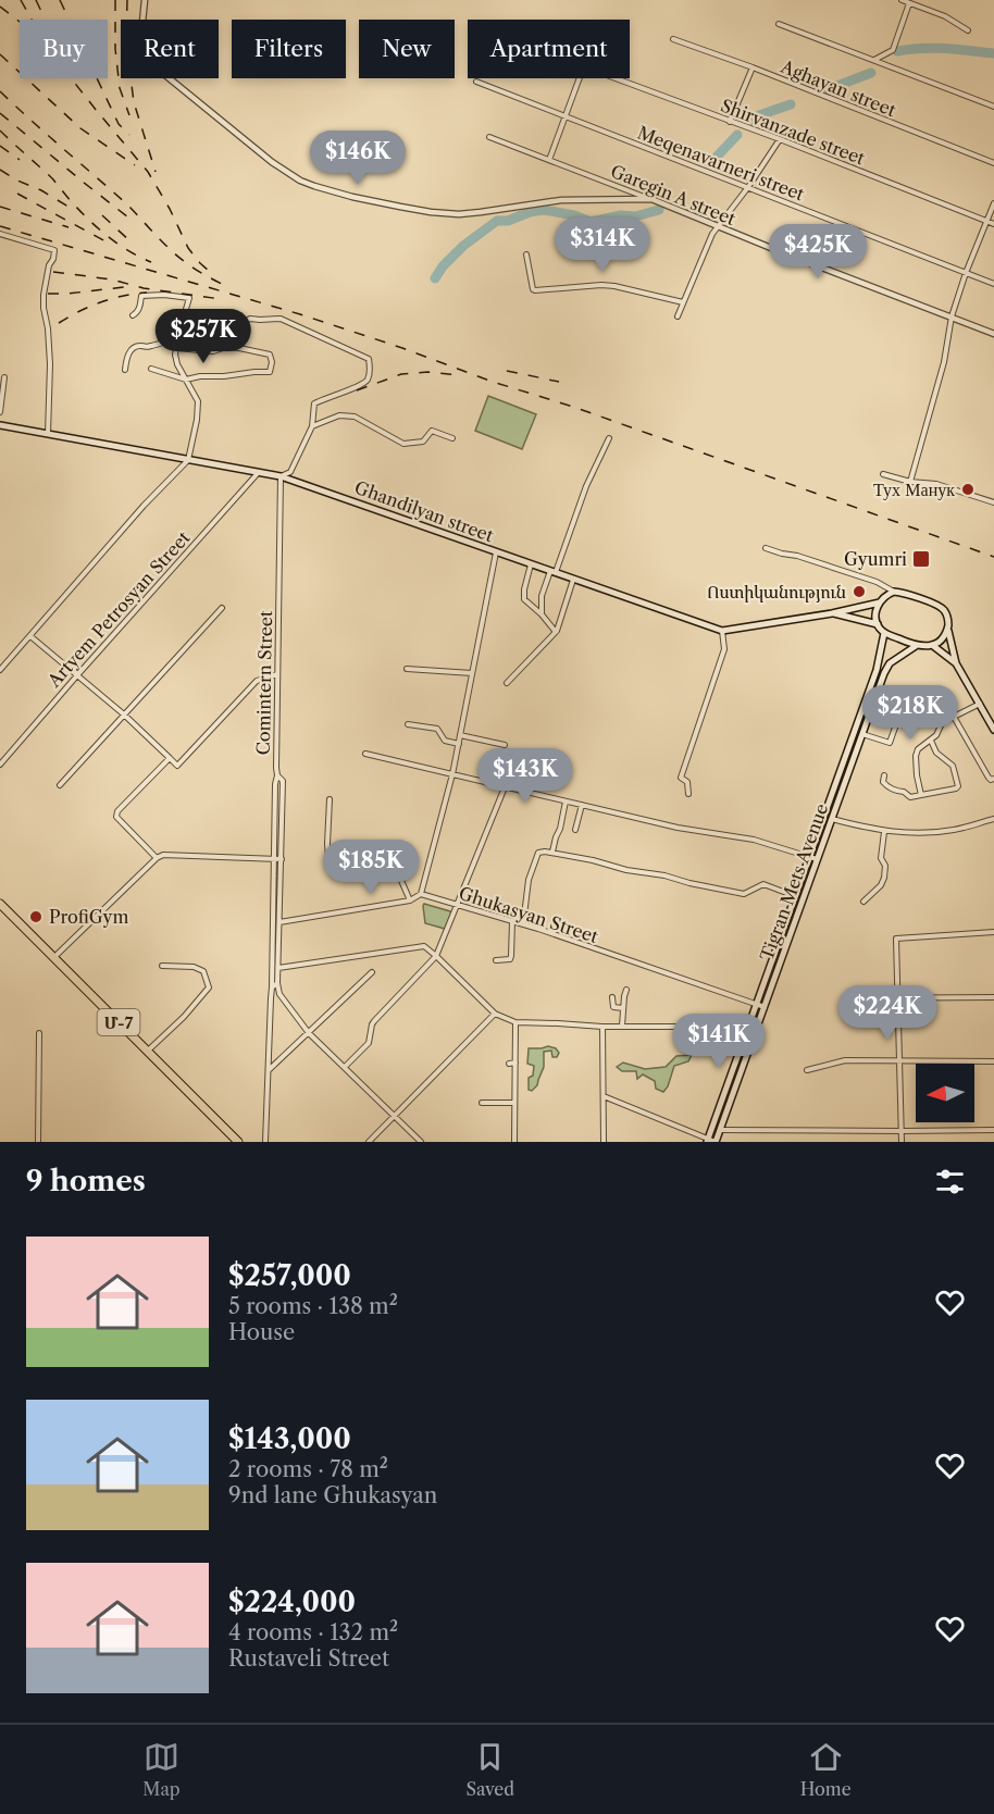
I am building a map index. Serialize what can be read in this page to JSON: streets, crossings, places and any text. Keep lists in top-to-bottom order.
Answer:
{
  "streets": {
    "highway": ["Մ-7"],
    "main road": ["Ghandilyan street", "Tigran Mets Avenue"],
    "street": [
      "Aghayan street",
      "Shirvanzade street",
      "Meqenavarneri street",
      "Garegin A street",
      "Artyem Petrosyan Street",
      "Comintern Street",
      "Ghukasyan Street"
    ]
  },
  "crossings": [
    ["Shirvanzade street", "Meqenavarneri street"],
    ["Ghandilyan street", "Artyem Petrosyan Street"],
    ["Ghandilyan street", "Comintern Street"],
    ["Ghandilyan street", "Tigran Mets Avenue"],
    ["Tigran Mets Avenue", "Ghukasyan Street"]
  ],
  "places": {
    "other": ["Тух Манук", "Ոստիկանություն", "ProfiGym"],
    "transit": ["Gyumri"]
  },
  "north": "left",
  "page": {
    "chip": [
      "Buy",
      "Rent",
      "Filters",
      "New",
      "Apartment"
    ],
    "price": [
      "$146K",
      "$314K",
      "$425K",
      "$257K",
      "$218K",
      "$143K",
      "$185K",
      "$224K",
      "$141K"
    ],
    "heading": "9 homes",
    "list": [
      {
        "name": "$257,000",
        "note": "5 rooms · 138 m² · House"
      },
      {
        "name": "$143,000",
        "note": "2 rooms · 78 m² · 9nd lane Ghukasyan"
      },
      {
        "name": "$224,000",
        "note": "4 rooms · 132 m² · Rustaveli Street"
      }
    ],
    "tabs": ["Map", "Saved", "Home"]
  }
}
